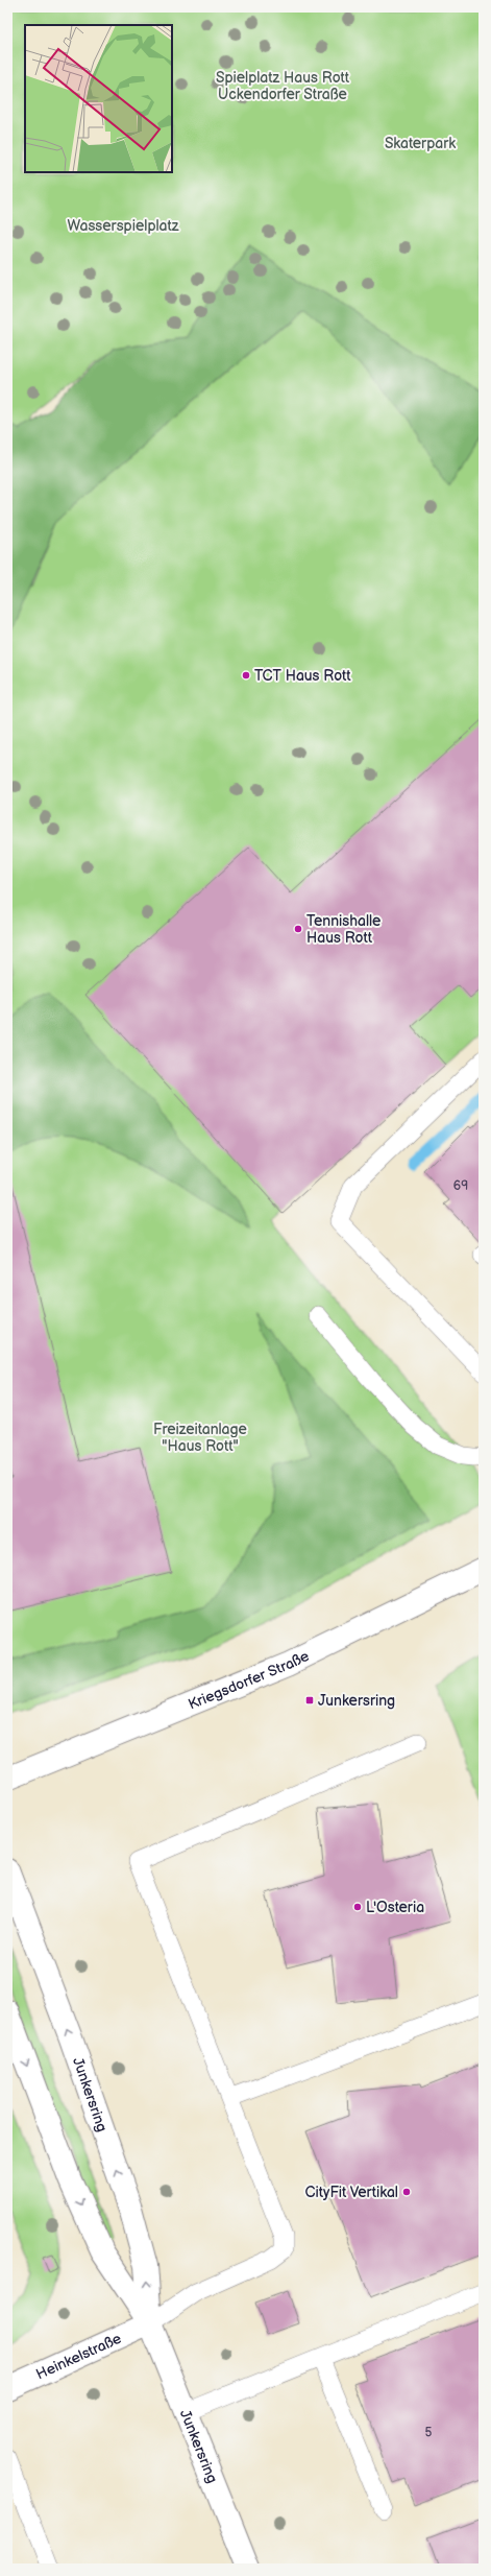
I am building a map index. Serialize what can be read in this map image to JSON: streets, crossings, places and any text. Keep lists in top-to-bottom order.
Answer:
{
  "streets": {
    "street": ["Kriegsdorfer Straße", "Junkersring", "Heinkelstraße"]
  },
  "crossings": [
    ["Junkersring", "Heinkelstraße"]
  ],
  "parks": [
    "Spielplatz Haus Rott Uckendorfer Straße",
    "Skaterpark",
    "Wasserspielplatz",
    "Freizeitanlage \"Haus Rott\""
  ],
  "places": {
    "other": [
      "TCT Haus Rott",
      "Tennishalle Haus Rott",
      "L'Osteria",
      "CityFit Vertikal"
    ],
    "transit": ["Junkersring"]
  },
  "house_numbers": ["69", "5"]
}
